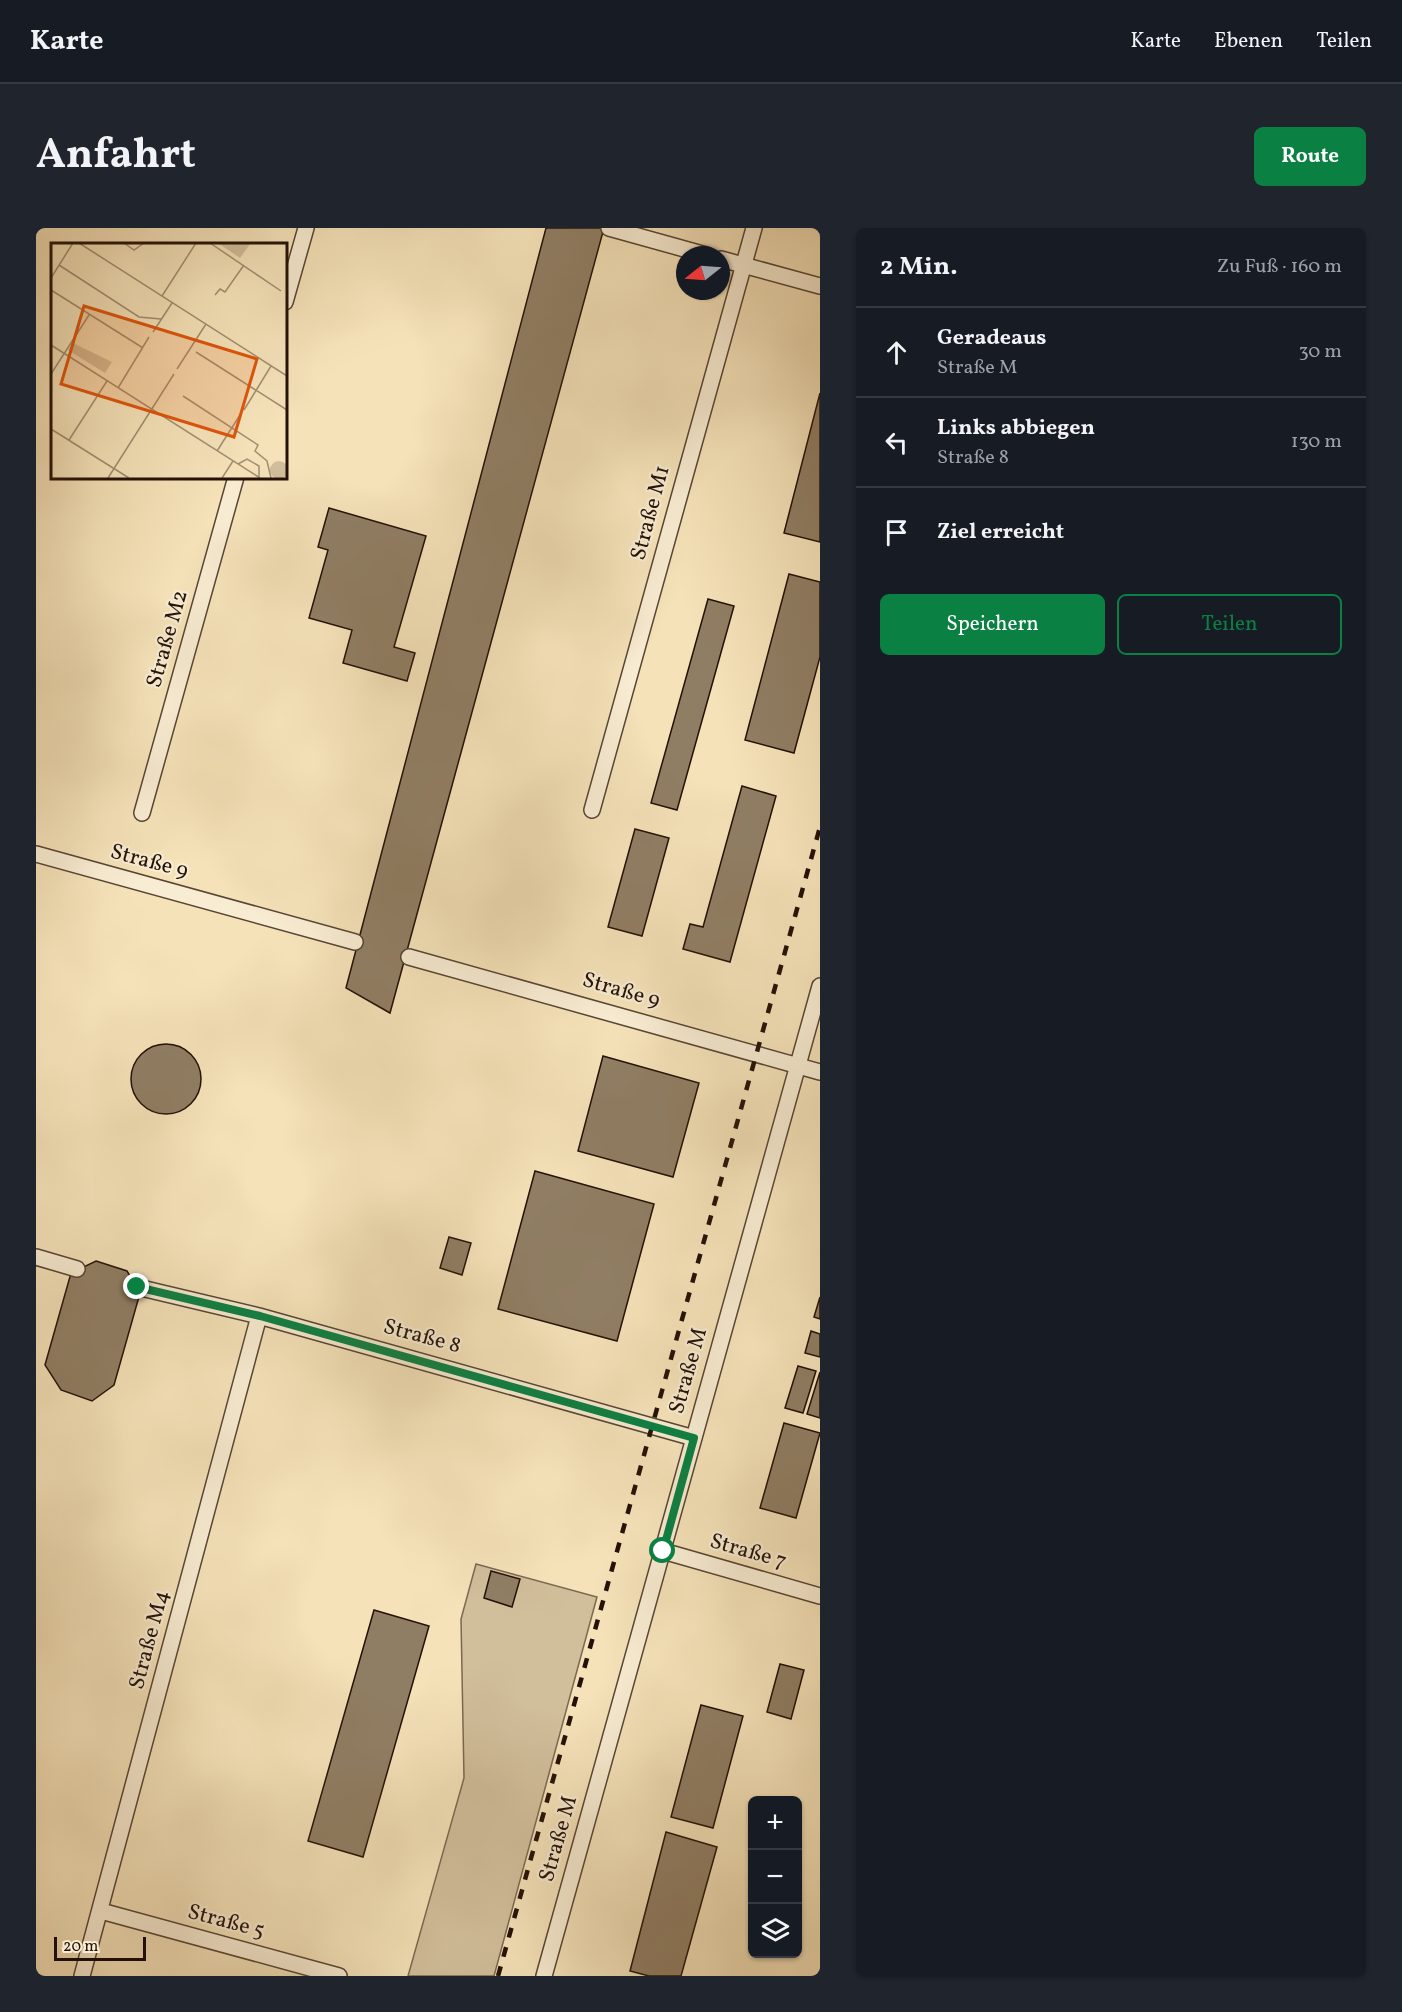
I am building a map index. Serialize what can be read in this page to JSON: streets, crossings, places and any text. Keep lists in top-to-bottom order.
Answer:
{
  "streets": {
    "lane": [
      "Straße M1",
      "Straße M2",
      "Straße 9",
      "Straße 8",
      "Straße M",
      "Straße 7",
      "Straße M4",
      "Straße 5"
    ]
  },
  "crossings": [
    ["Straße 9", "Straße M"],
    ["Straße 8", "Straße M"],
    ["Straße 8", "Straße M4"],
    ["Straße M", "Straße 7"],
    ["Straße M4", "Straße 5"]
  ],
  "scale_bar": "20 m",
  "north": "left",
  "page": {
    "header": "Karte",
    "nav": ["Karte", "Ebenen", "Teilen"],
    "title": "Anfahrt",
    "buttons": [
      "Route",
      ["Speichern", "Teilen"]
    ],
    "heading": ["2 Min.", "Zu Fuß · 160 m"],
    "list": [
      ["Geradeaus", "Straße M", "30 m"],
      ["Links abbiegen", "Straße 8", "130 m"],
      "Ziel erreicht"
    ],
    "map_buttons": ["+", "−"],
    "scale": "20 m"
  }
}
